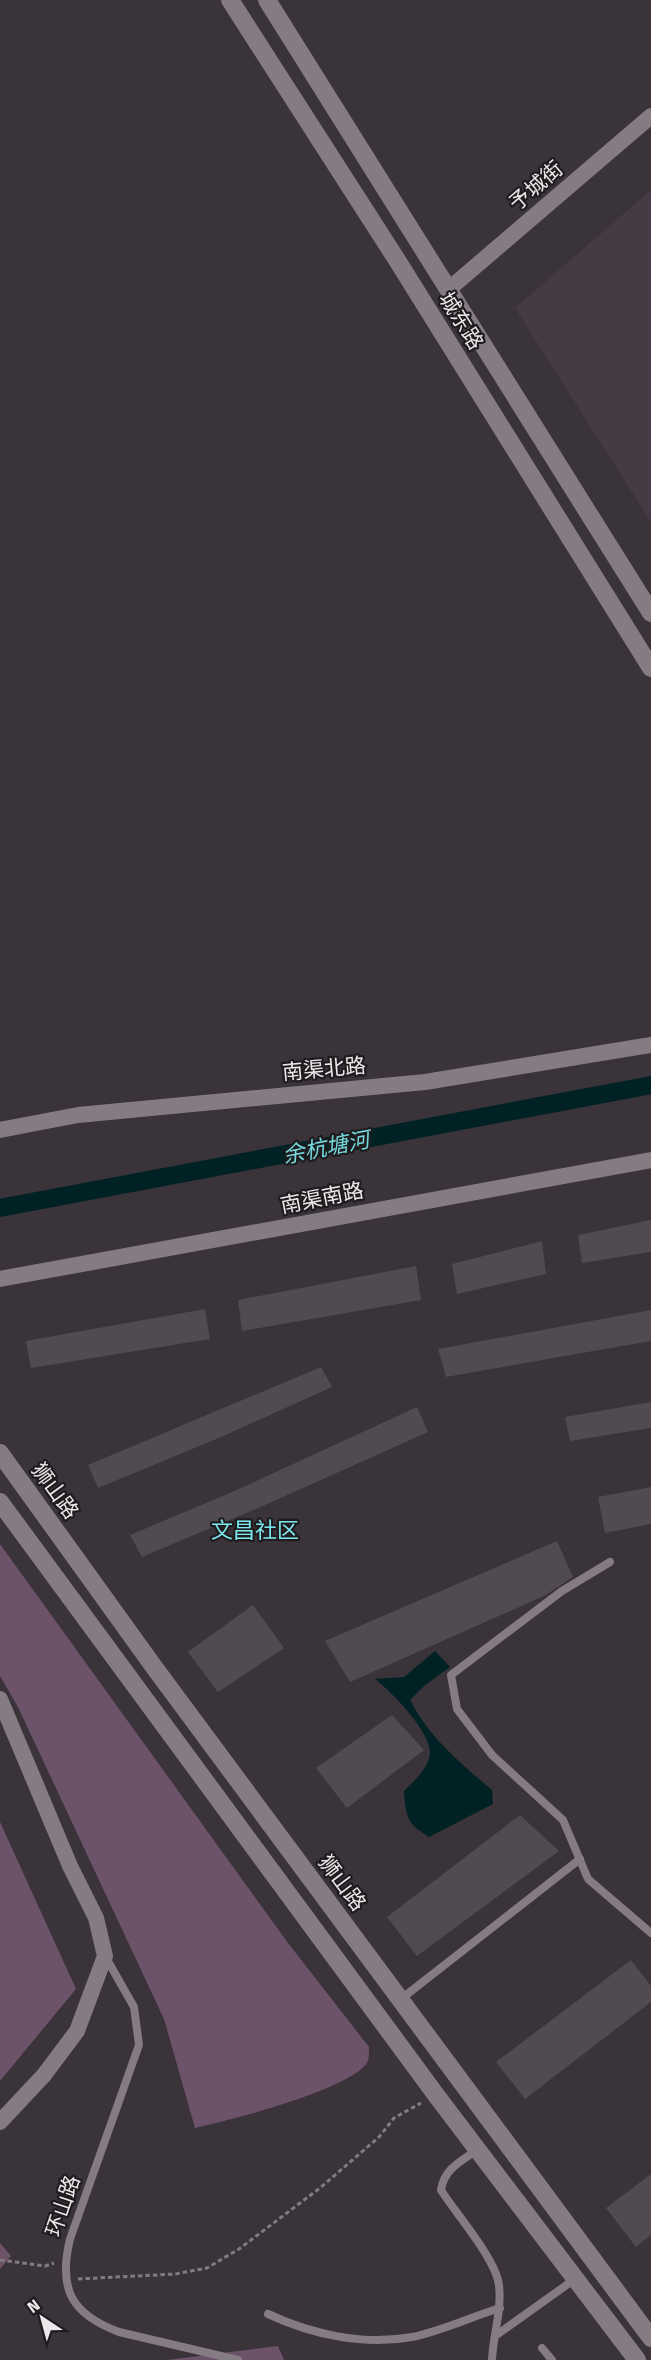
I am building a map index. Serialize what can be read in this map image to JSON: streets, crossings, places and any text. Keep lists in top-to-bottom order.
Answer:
{
  "streets": {
    "main road": ["城东路", "狮山路"],
    "street": ["予城街", "南渠北路", "南渠南路"],
    "lane": ["环山路"]
  },
  "crossings": [
    ["予城街", "城东路"]
  ],
  "districts": ["文昌社区"],
  "water": ["余杭塘河"],
  "north": "top left"
}
